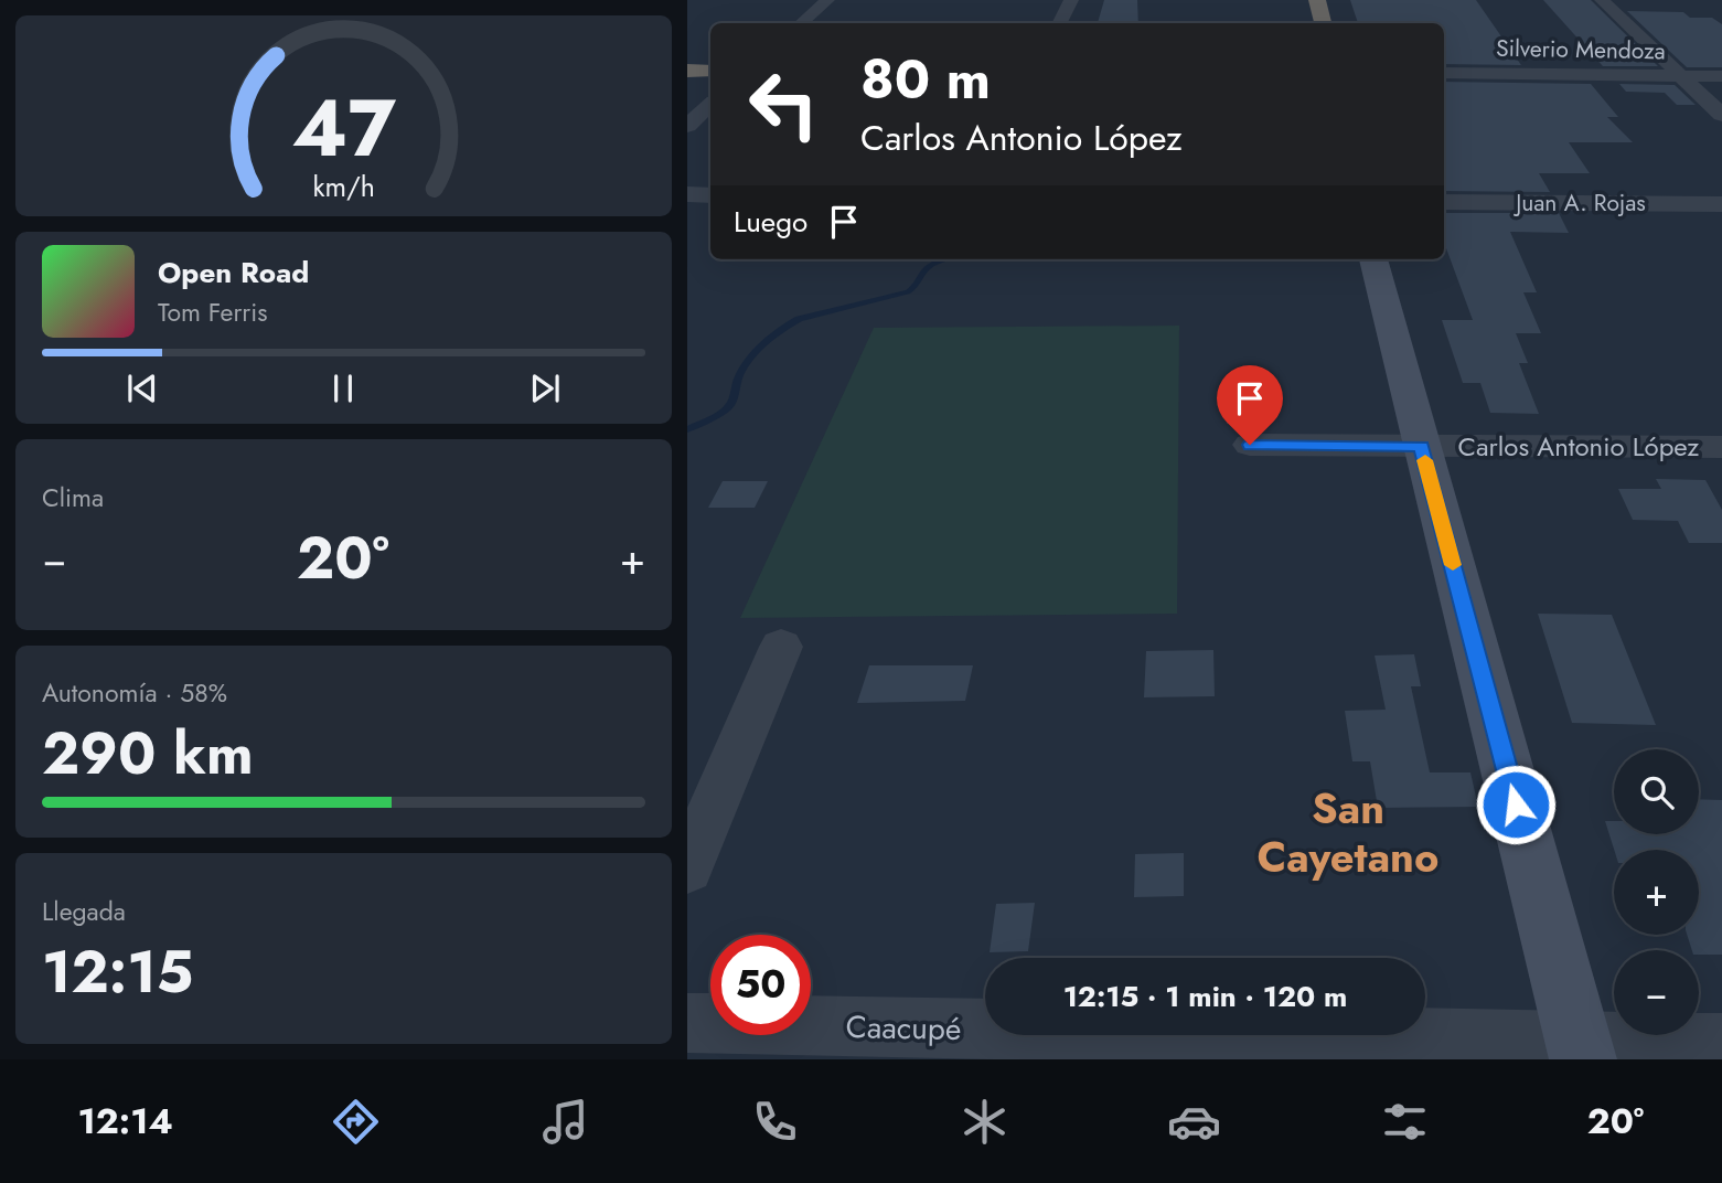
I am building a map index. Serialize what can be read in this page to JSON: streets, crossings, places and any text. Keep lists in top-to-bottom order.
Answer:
{
  "streets": {
    "street": [
      "Silverio Mendoza",
      "Juan A. Rojas",
      "Carlos Antonio López",
      "Caacupé"
    ]
  },
  "districts": ["San Cayetano"],
  "page": {
    "turn": ["80 m", "Carlos Antonio López"],
    "then": "Luego",
    "song": ["Open Road", "Tom Ferris"],
    "tile": [
      "Clima",
      ["Autonomía · 58%", "290 km"],
      ["Llegada", "12:15"]
    ],
    "heat": ["−", "20°", "+"],
    "map_buttons": ["+", "−"],
    "limit": "50",
    "trip": "12:15 · 1 min · 120 m",
    "tabs": ["12:14", "20°"],
    "gauge": ["47", "km/h"]
  }
}
